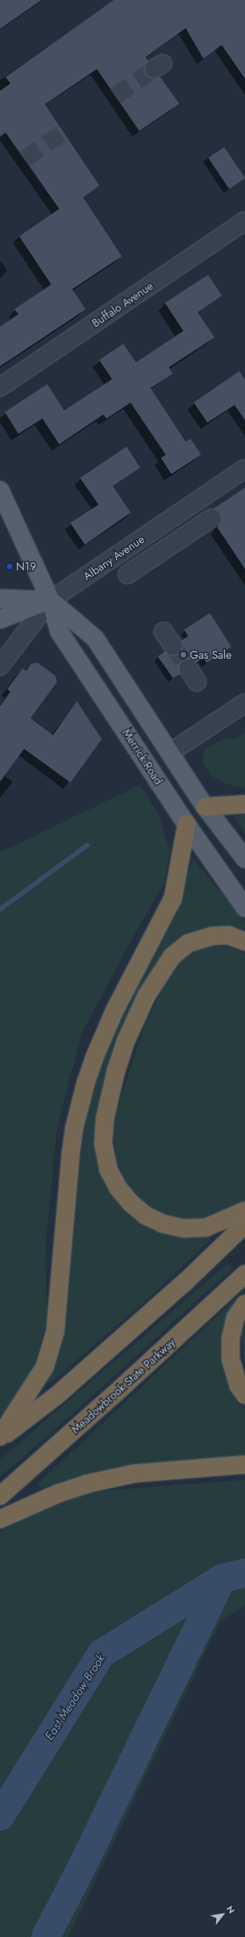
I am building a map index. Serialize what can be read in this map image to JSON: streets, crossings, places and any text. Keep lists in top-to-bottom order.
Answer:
{
  "streets": {
    "highway": ["Meadowbrook State Parkway"],
    "main road": ["Merrick Road"],
    "street": ["Buffalo Avenue", "Albany Avenue"]
  },
  "crossings": [
    ["Albany Avenue", "Merrick Road"]
  ],
  "water": ["East Meadow Brook"],
  "places": ["N19", "Gas Sale"],
  "north": "top right"
}
